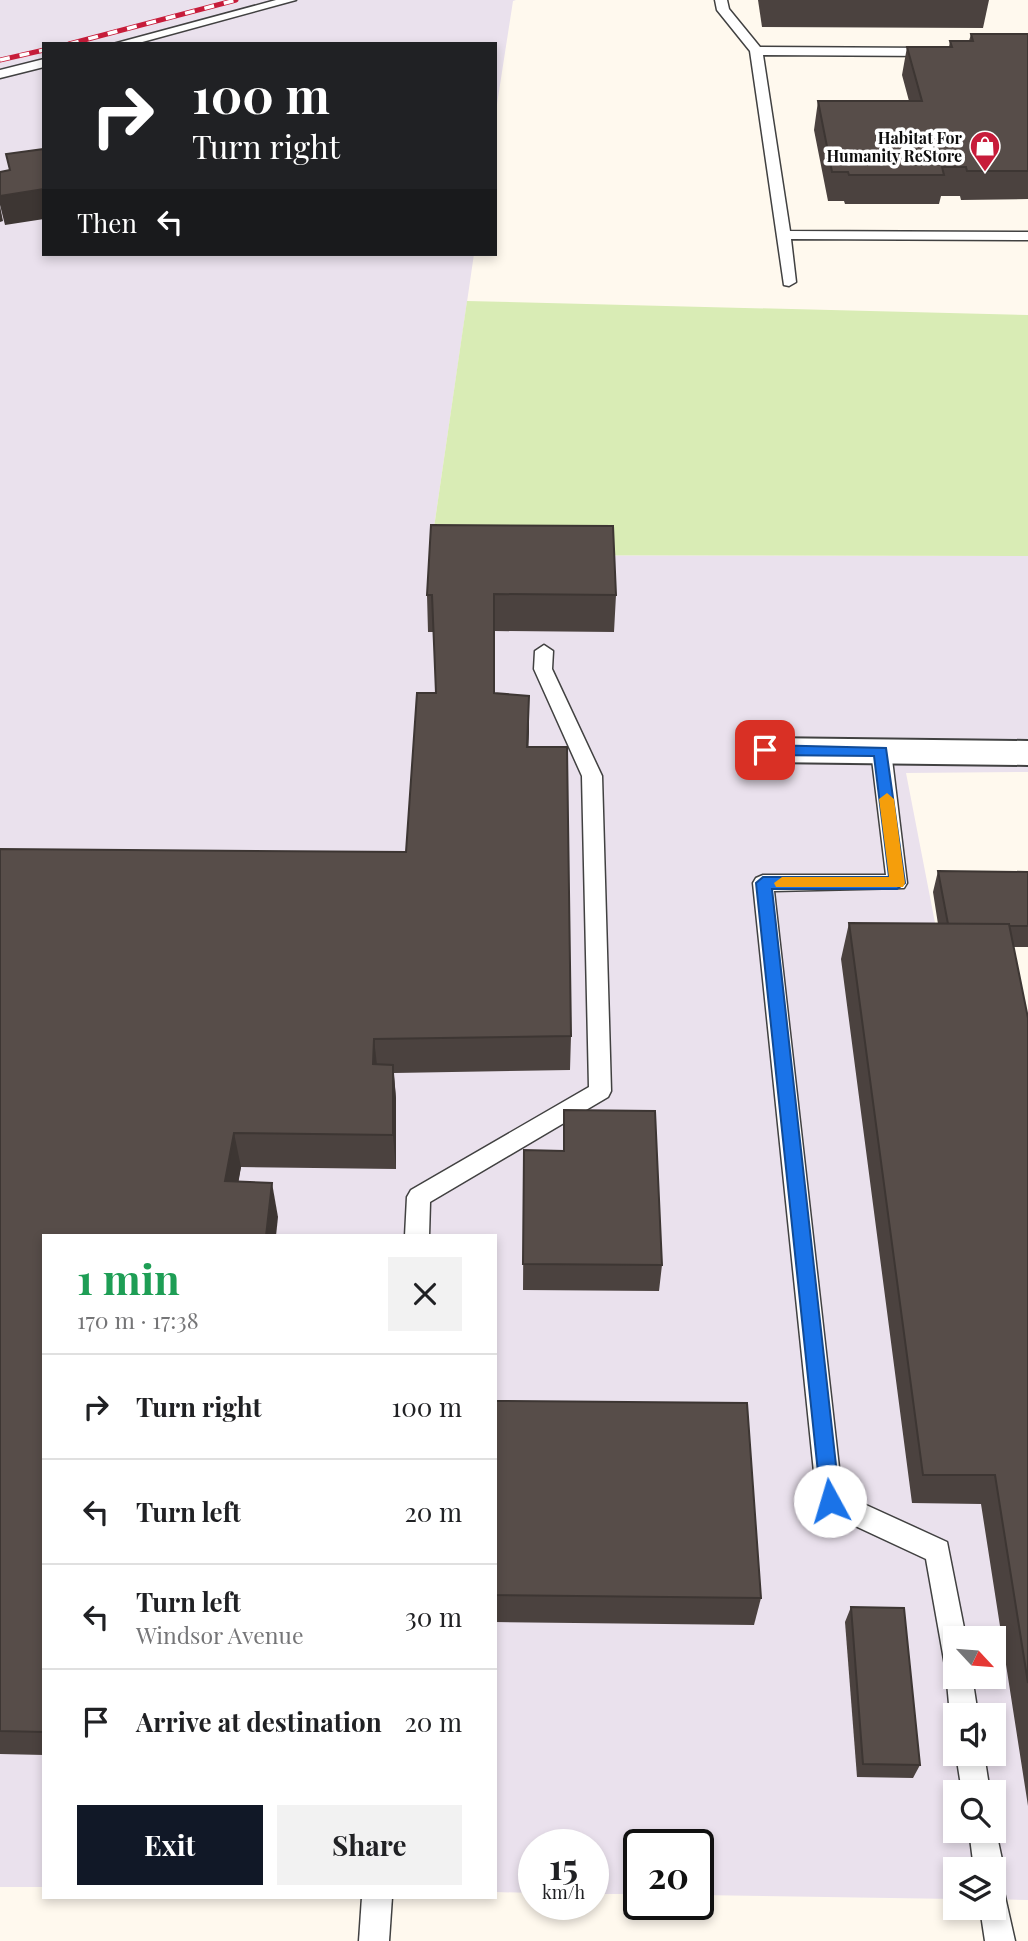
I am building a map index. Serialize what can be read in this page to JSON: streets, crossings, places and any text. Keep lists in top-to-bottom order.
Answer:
{
  "places": {
    "shop": ["Habitat For Humanity ReStore"]
  },
  "north": "bottom right",
  "page": {
    "turn": ["100 m", "Turn right"],
    "then": "Then",
    "heading": ["1 min", "170 m · 17:38"],
    "list": [
      {
        "name": "Turn right",
        "value": "100 m"
      },
      {
        "name": "Turn left",
        "value": "20 m"
      },
      {
        "name": "Turn left",
        "note": "Windsor Avenue",
        "value": "30 m"
      },
      {
        "name": "Arrive at destination",
        "value": "20 m"
      }
    ],
    "buttons": ["Exit", "Share"],
    "speed": "15 km/h",
    "limit": "20"
  }
}
